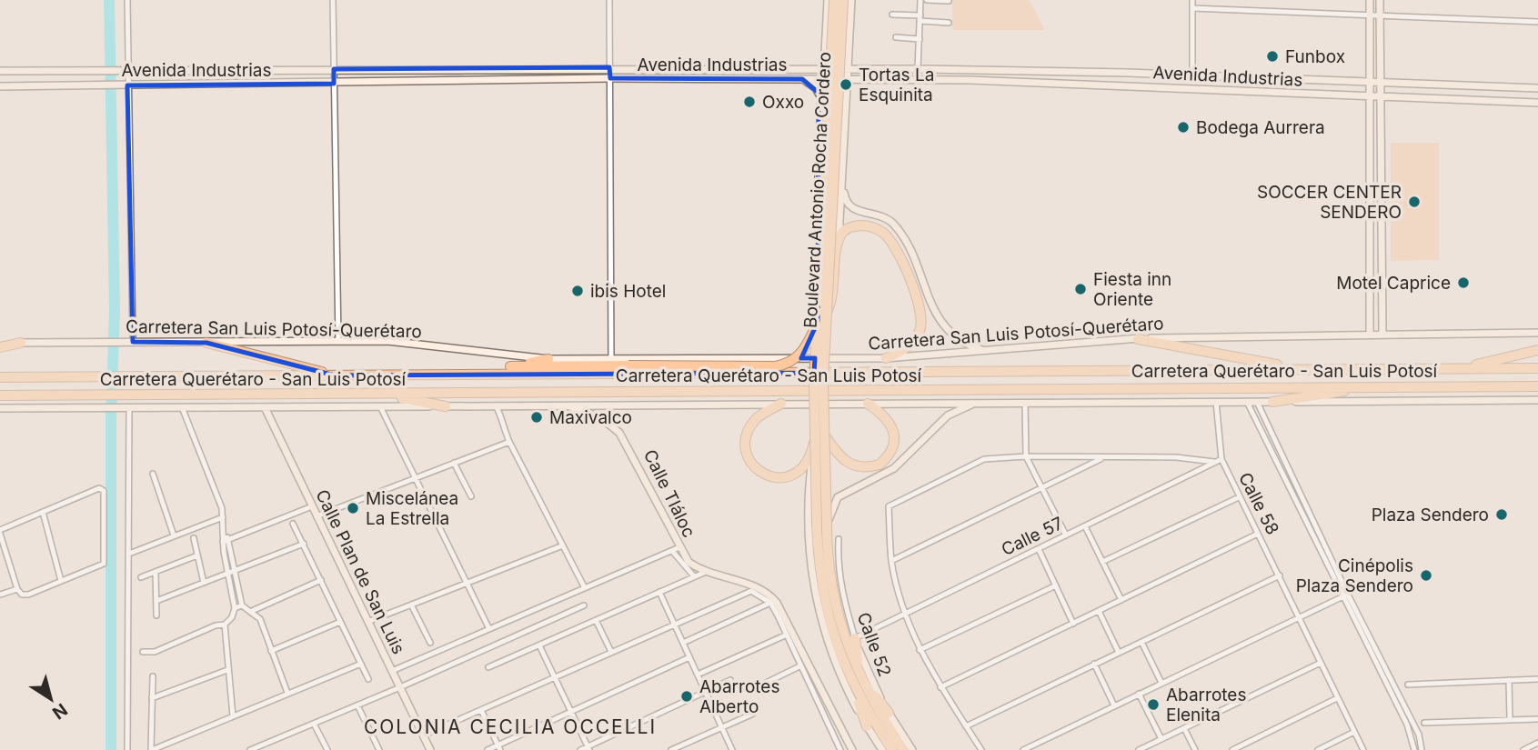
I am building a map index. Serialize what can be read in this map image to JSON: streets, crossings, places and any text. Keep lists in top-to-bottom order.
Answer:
{
  "streets": {
    "highway": ["Boulevard Antonio Rocha Cordero", "Carretera Querétaro - San Luis Potosí"],
    "main road": [
      "Avenida Industrias",
      "Carretera San Luis Potosí-Querétaro",
      "Calle Tláloc",
      "Calle Plan de San Luis",
      "Calle 52"
    ],
    "street": ["Calle 58", "Calle 57"]
  },
  "crossings": [
    ["Avenida Industrias", "Boulevard Antonio Rocha Cordero"],
    ["Calle 58", "Calle 57"],
    ["Calle 57", "Calle 52"]
  ],
  "districts": ["COLONIA CECILIA OCCELLI"],
  "places": [
    "Funbox",
    "Tortas La Esquinita",
    "Oxxo",
    "Bodega Aurrera",
    "SOCCER CENTER SENDERO",
    "Motel Caprice",
    "Fiesta inn Oriente",
    "ibis Hotel",
    "Maxivalco",
    "Miscelánea La Estrella",
    "Plaza Sendero",
    "Cinépolis Plaza Sendero",
    "Abarrotes Alberto",
    "Abarrotes Elenita"
  ],
  "north": "bottom right"
}
